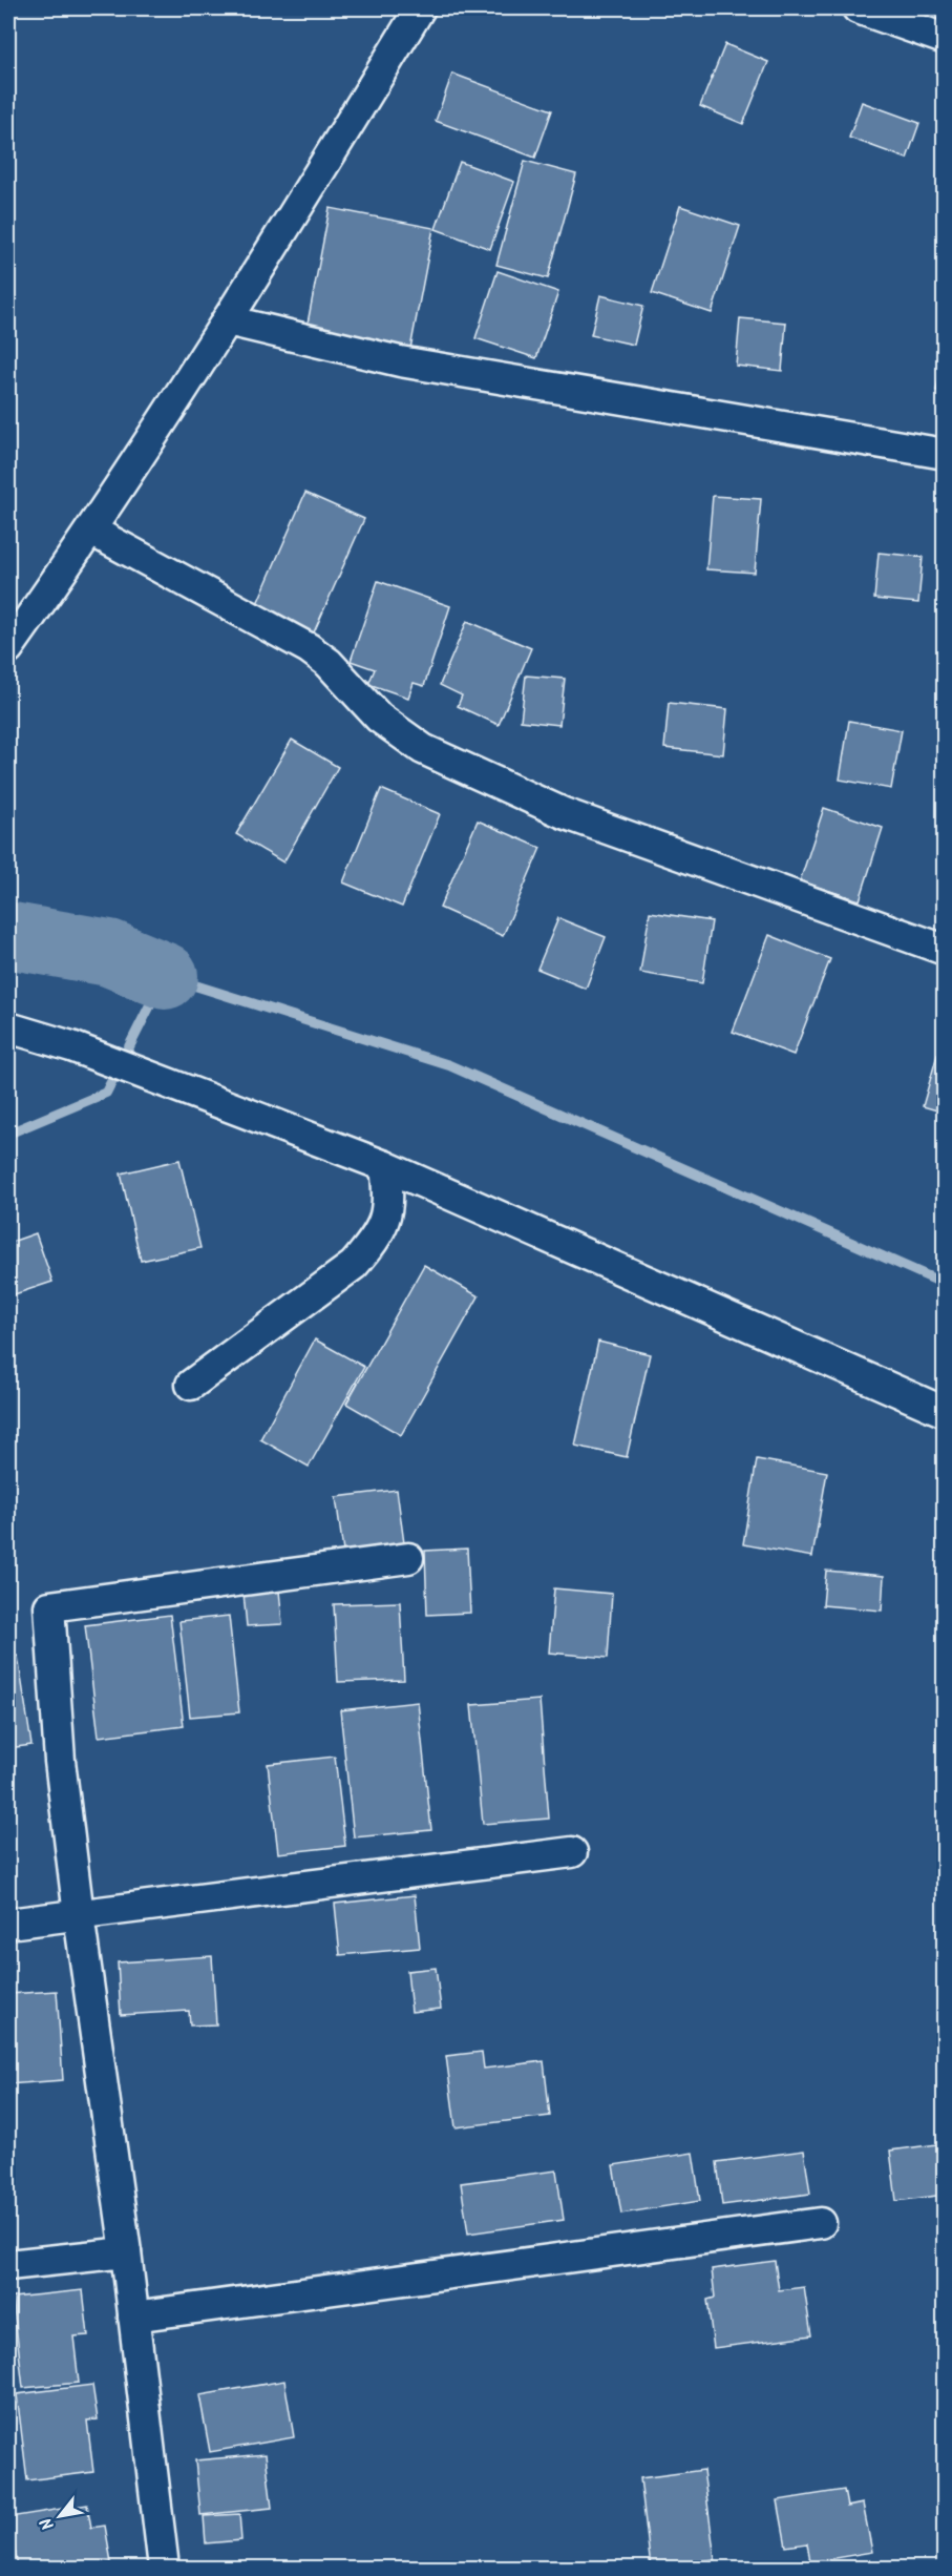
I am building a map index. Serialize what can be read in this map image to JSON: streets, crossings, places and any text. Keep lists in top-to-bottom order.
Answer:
{
  "north": "bottom left"
}
